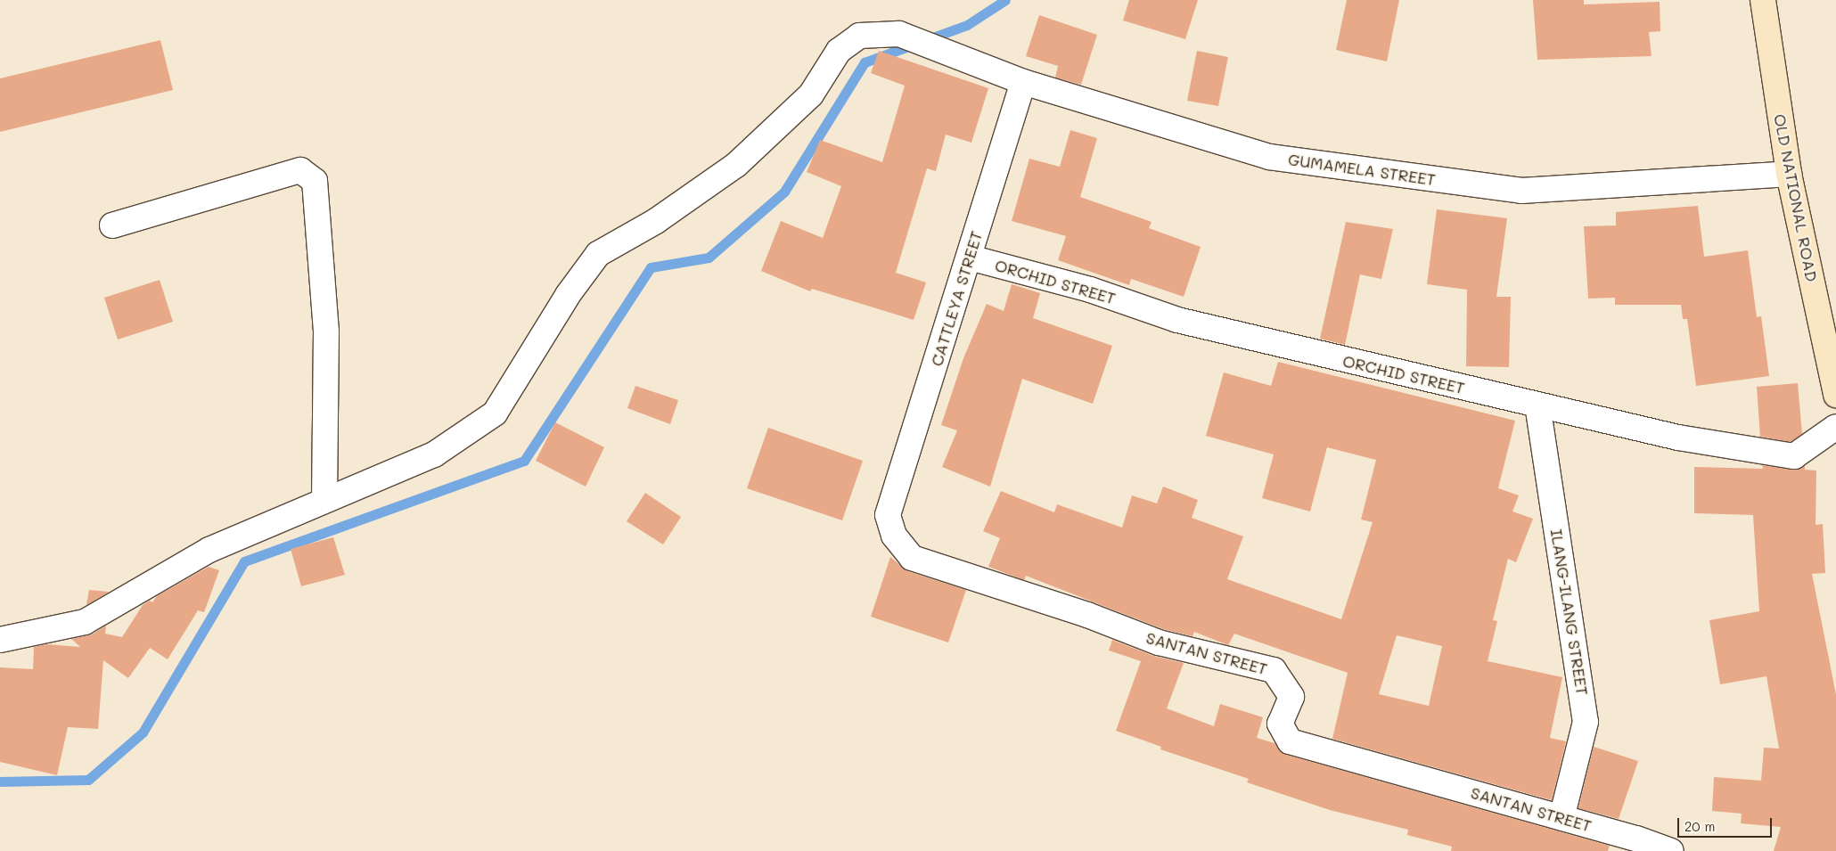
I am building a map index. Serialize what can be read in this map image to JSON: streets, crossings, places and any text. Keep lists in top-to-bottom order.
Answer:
{
  "streets": {
    "main road": ["OLD NATIONAL ROAD"],
    "street": [
      "GUMAMELA STREET",
      "ORCHID STREET",
      "CATTLEYA STREET",
      "ILANG-ILANG STREET",
      "SANTAN STREET"
    ]
  },
  "crossings": [
    ["GUMAMELA STREET", "OLD NATIONAL ROAD"],
    ["GUMAMELA STREET", "CATTLEYA STREET"],
    ["ORCHID STREET", "CATTLEYA STREET"],
    ["ORCHID STREET", "ILANG-ILANG STREET"],
    ["CATTLEYA STREET", "SANTAN STREET"],
    ["ILANG-ILANG STREET", "SANTAN STREET"]
  ],
  "scale_bar": "20 m"
}
